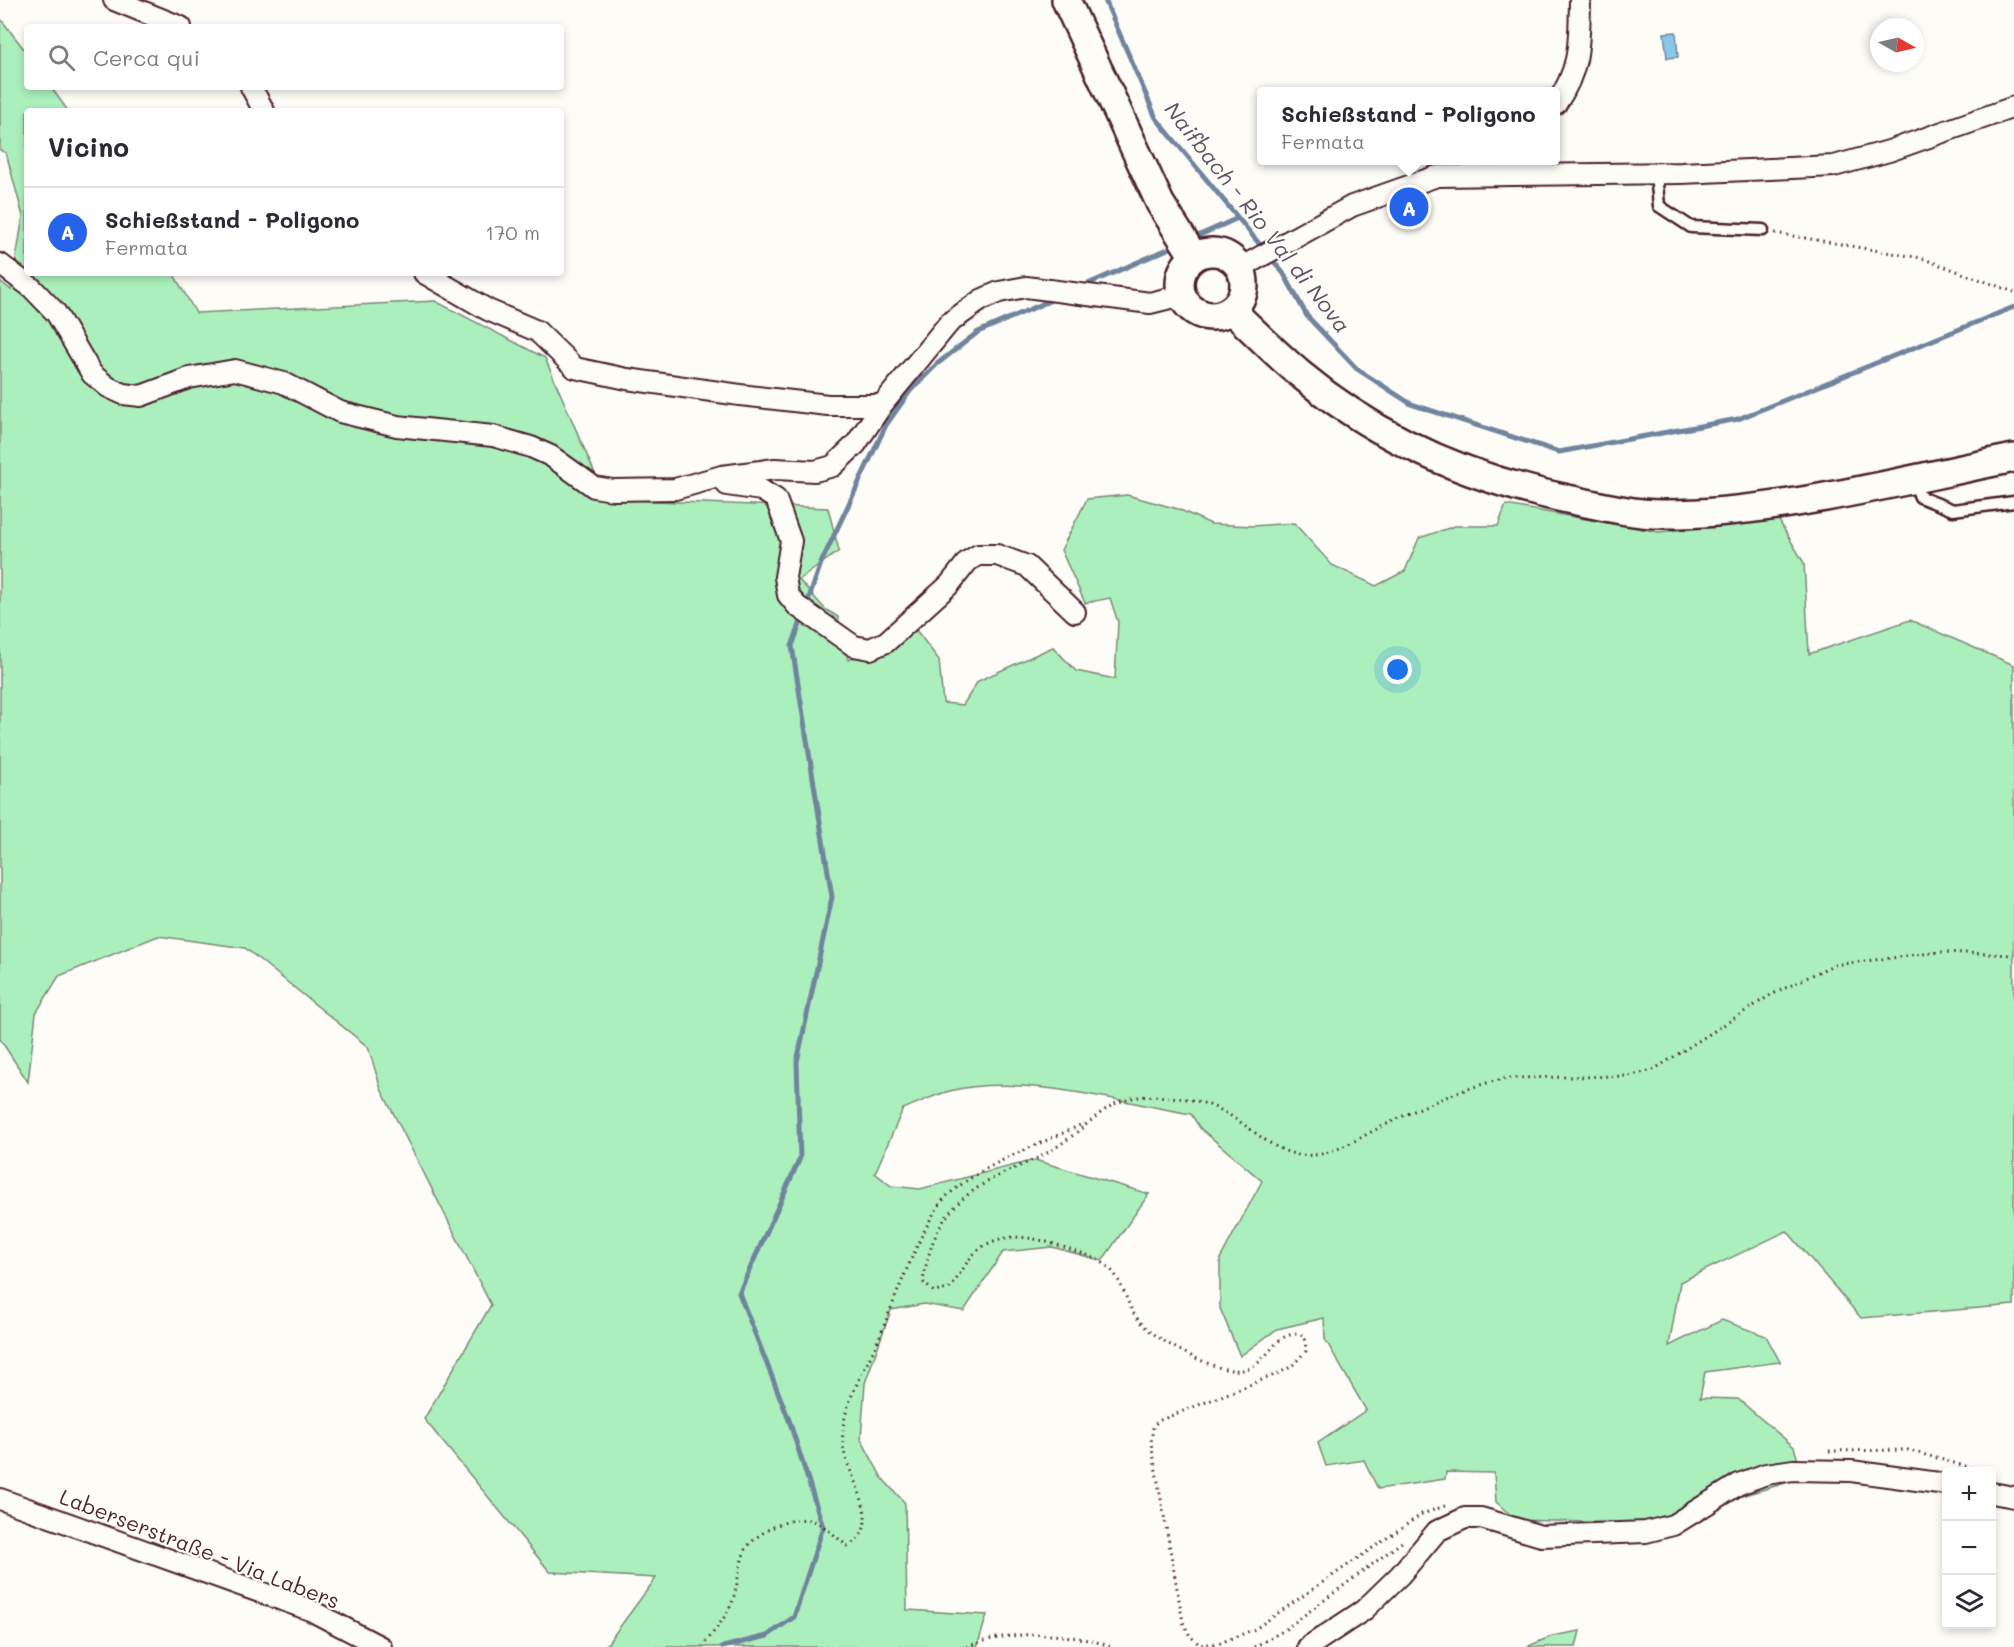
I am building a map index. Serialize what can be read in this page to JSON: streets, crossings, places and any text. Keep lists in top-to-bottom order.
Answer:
{
  "streets": {
    "street": ["Laberserstraße - Via Labers"]
  },
  "water": ["Naifbach - Rio Val di Nova"],
  "north": "right",
  "page": {
    "search": "Cerca qui",
    "popup": ["Schießstand - Poligono", "Fermata"],
    "heading": "Vicino",
    "pins": "A",
    "list": [
      {
        "mark": "A",
        "name": "Schießstand - Poligono",
        "note": "Fermata",
        "value": "170 m"
      }
    ],
    "map_buttons": ["+", "−"]
  }
}
